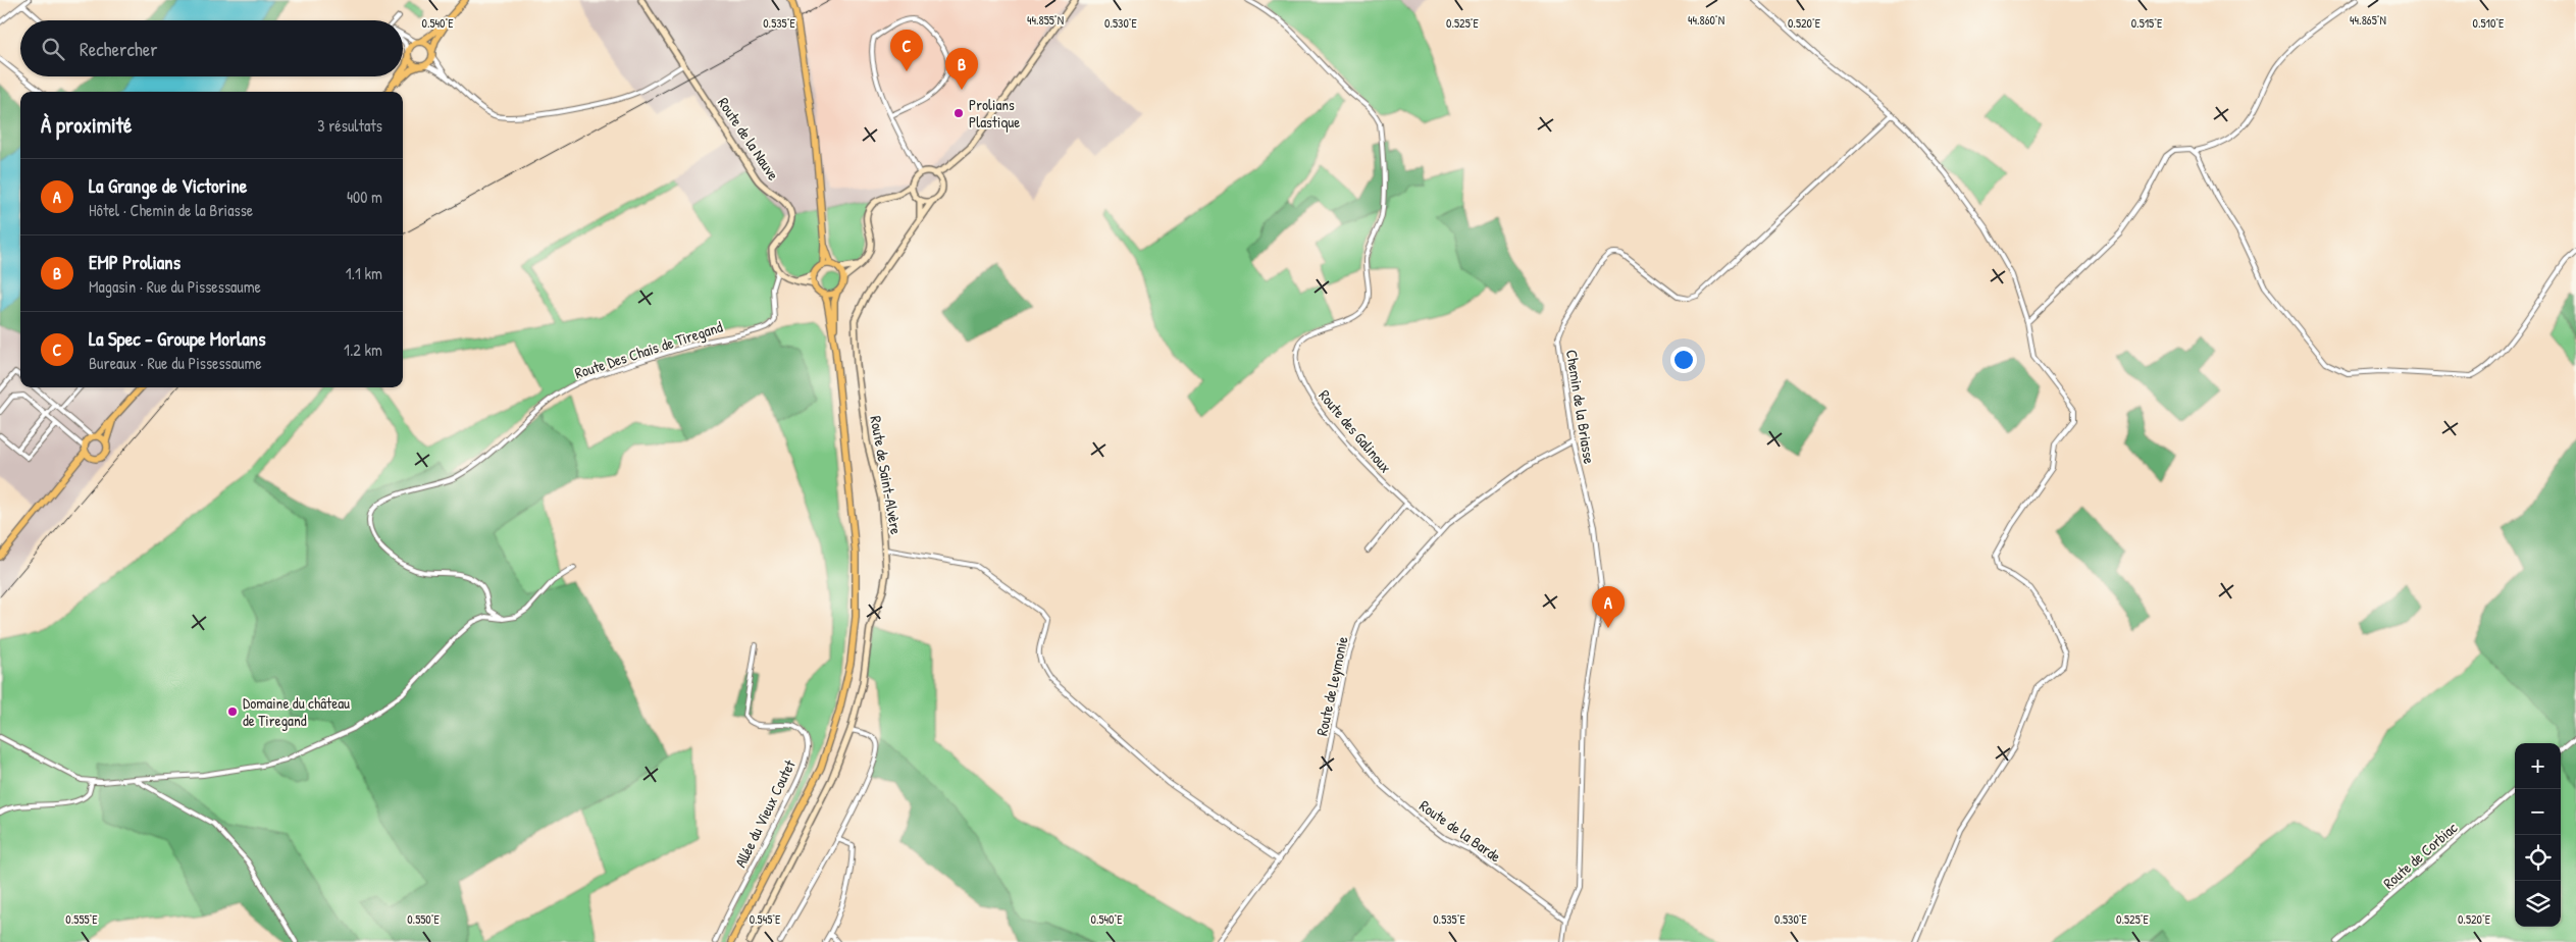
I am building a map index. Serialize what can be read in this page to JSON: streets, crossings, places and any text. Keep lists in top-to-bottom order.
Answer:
{
  "streets": {
    "main road": ["Route de la Nauve", "Route de Saint-Alvère"],
    "street": [
      "Route Des Chais de Tiregand",
      "Chemin de la Briasse",
      "Route des Galinoux",
      "Route de Leymonie",
      "Allée du Vieux Coutet",
      "Route de la Barde",
      "Route de Corbiac"
    ]
  },
  "crossings": [
    ["Route de la Nauve", "Route Des Chais de Tiregand"],
    ["Chemin de la Briasse", "Route de Leymonie"],
    ["Chemin de la Briasse", "Route de la Barde"],
    ["Route des Galinoux", "Route de Leymonie"],
    ["Route de Leymonie", "Route de la Barde"]
  ],
  "places": ["Prolians Plastique", "Domaine du château de Tiregand"],
  "page": {
    "search": "Rechercher",
    "pins": ["C", "B", "A"],
    "heading": ["À proximité", "3 résultats"],
    "list": [
      {
        "mark": "A",
        "name": "La Grange de Victorine",
        "note": "Hôtel · Chemin de la Briasse",
        "value": "400 m"
      },
      {
        "mark": "B",
        "name": "EMP Prolians",
        "note": "Magasin · Rue du Pissessaume",
        "value": "1.1 km"
      },
      {
        "mark": "C",
        "name": "La Spec - Groupe Morlans",
        "note": "Bureaux · Rue du Pissessaume",
        "value": "1.2 km"
      }
    ],
    "map_buttons": ["+", "−"]
  },
  "coordinates": [
    "44.855°N",
    "44.860°N",
    "44.865°N",
    "0.540°E",
    "0.535°E",
    "0.530°E",
    "0.525°E",
    "0.520°E",
    "0.515°E",
    "0.510°E",
    "0.555°E",
    "0.550°E",
    "0.545°E"
  ]
}
